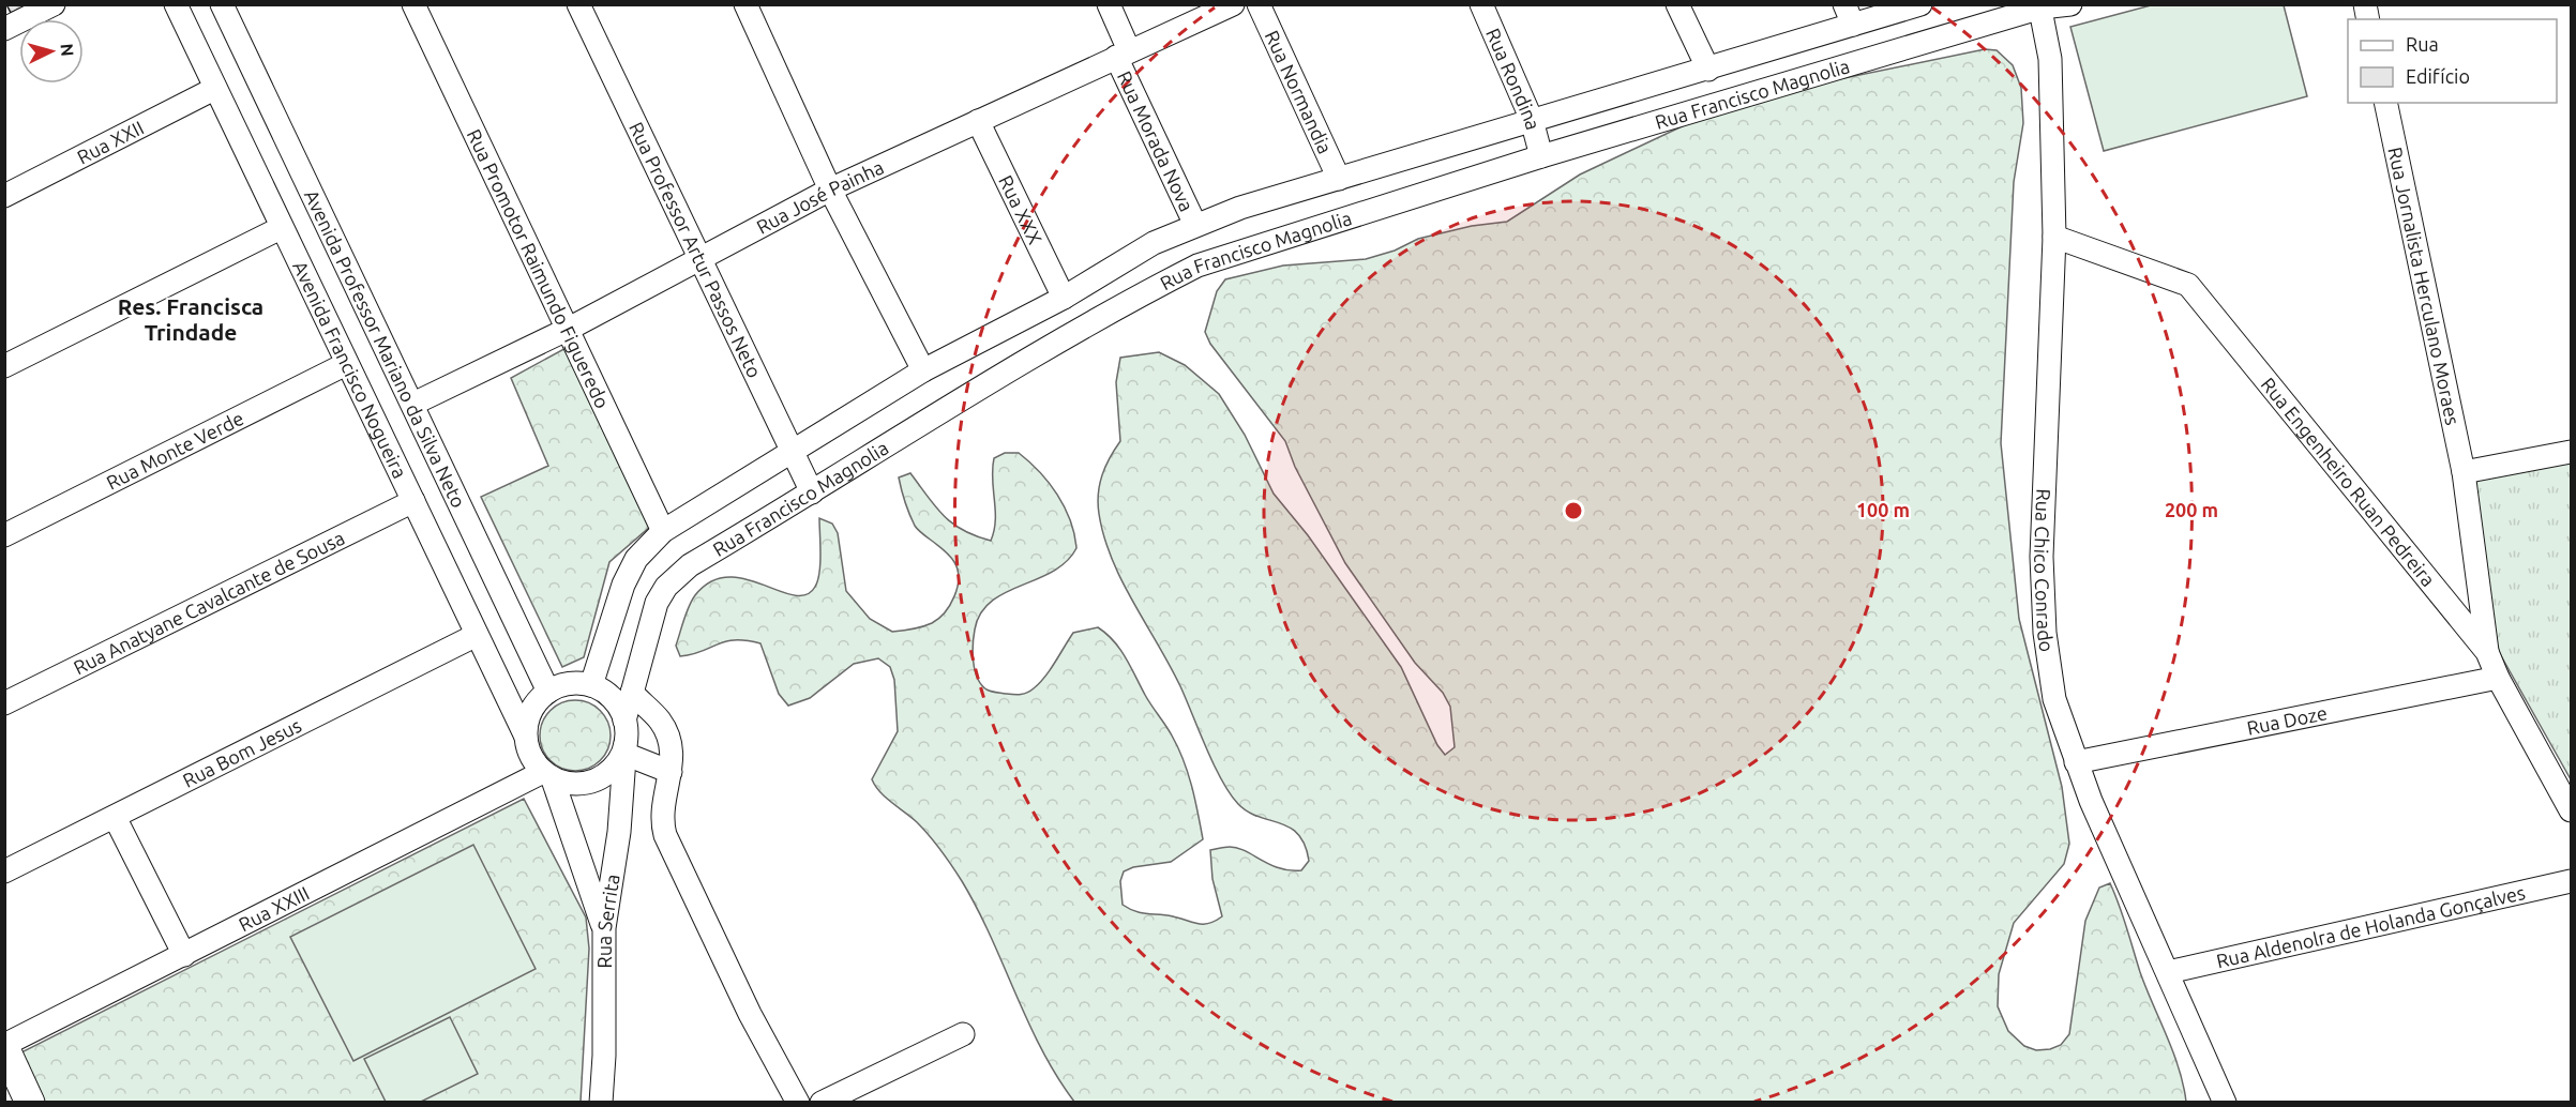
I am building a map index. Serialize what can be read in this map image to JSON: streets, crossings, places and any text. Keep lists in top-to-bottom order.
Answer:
{
  "streets": {
    "street": [
      "Rua Rondina",
      "Rua Normandia",
      "Rua Francisco Magnolia",
      "Rua Morada Nova",
      "Rua XXII",
      "Rua José Painha",
      "Rua XXX",
      "Rua Professor Artur Passos Neto",
      "Rua Promotor Raimundo Figueredo",
      "Rua Jornalista Herculano Moraes",
      "Avenida Professor Mariano da Silva Neto",
      "Avenida Francisco Nogueira",
      "Rua Monte Verde",
      "Rua Engenheiro Ruan Pedreira",
      "Rua Chico Conrado",
      "Rua Anatyane Cavalcante de Sousa",
      "Rua Doze",
      "Rua Bom Jesus",
      "Rua XXIII",
      "Rua Serrita",
      "Rua Aldenolra de Holanda Gonçalves"
    ]
  },
  "crossings": [
    ["Rua Rondina", "Rua Francisco Magnolia"],
    ["Rua Normandia", "Rua Francisco Magnolia"],
    ["Rua Francisco Magnolia", "Rua Morada Nova"],
    ["Rua Francisco Magnolia", "Rua XXX"],
    ["Rua Francisco Magnolia", "Rua Professor Artur Passos Neto"],
    ["Rua Francisco Magnolia", "Rua Promotor Raimundo Figueredo"],
    ["Rua Francisco Magnolia", "Avenida Professor Mariano da Silva Neto"],
    ["Rua Francisco Magnolia", "Avenida Francisco Nogueira"],
    ["Rua Francisco Magnolia", "Rua Chico Conrado"],
    ["Rua Francisco Magnolia", "Rua XXIII"],
    ["Rua Francisco Magnolia", "Rua Serrita"],
    ["Rua Morada Nova", "Rua José Painha"],
    ["Rua XXII", "Avenida Francisco Nogueira"],
    ["Rua José Painha", "Rua XXX"],
    ["Rua José Painha", "Rua Professor Artur Passos Neto"],
    ["Rua José Painha", "Rua Promotor Raimundo Figueredo"],
    ["Rua José Painha", "Avenida Professor Mariano da Silva Neto"],
    ["Rua Jornalista Herculano Moraes", "Rua Engenheiro Ruan Pedreira"],
    ["Avenida Professor Mariano da Silva Neto", "Avenida Francisco Nogueira"],
    ["Avenida Professor Mariano da Silva Neto", "Rua XXIII"],
    ["Avenida Professor Mariano da Silva Neto", "Rua Serrita"],
    ["Avenida Francisco Nogueira", "Rua Monte Verde"],
    ["Avenida Francisco Nogueira", "Rua Anatyane Cavalcante de Sousa"],
    ["Avenida Francisco Nogueira", "Rua Bom Jesus"],
    ["Avenida Francisco Nogueira", "Rua XXIII"],
    ["Avenida Francisco Nogueira", "Rua Serrita"],
    ["Rua Engenheiro Ruan Pedreira", "Rua Chico Conrado"],
    ["Rua Engenheiro Ruan Pedreira", "Rua Doze"],
    ["Rua Chico Conrado", "Rua Doze"],
    ["Rua Chico Conrado", "Rua Aldenolra de Holanda Gonçalves"],
    ["Rua XXIII", "Rua Serrita"]
  ],
  "districts": ["Res. Francisca Trindade"],
  "legend": ["Rua", "Edifício"],
  "north": "right",
  "rings": ["100 m", "200 m"]
}
